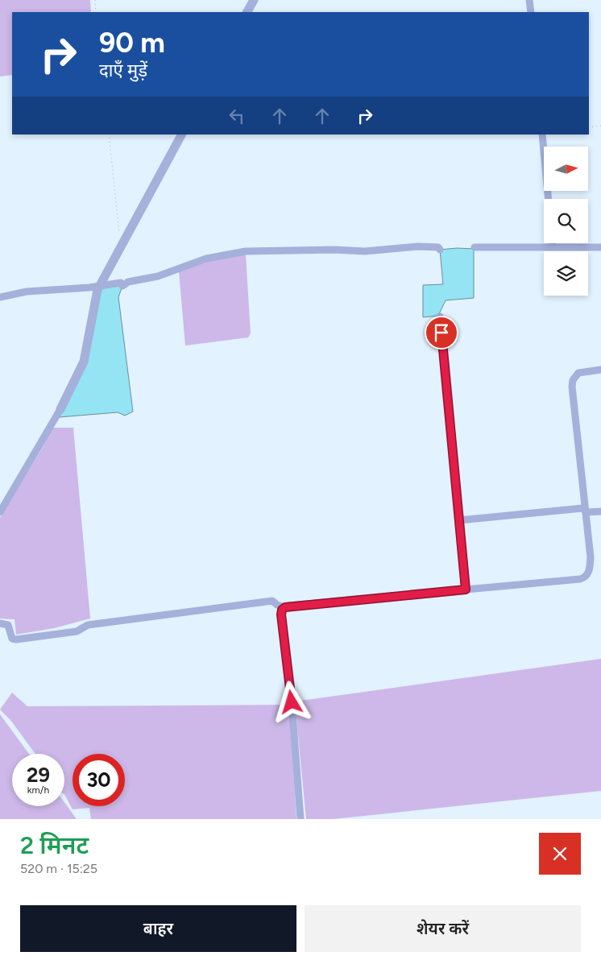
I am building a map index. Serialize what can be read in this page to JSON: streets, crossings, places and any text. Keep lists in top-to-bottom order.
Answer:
{
  "north": "right",
  "page": {
    "turn": ["90 m", "दाएँ मुड़ें"],
    "speed": "29 km/h",
    "limit": "30",
    "heading": ["2 मिनट", "520 m · 15:25"],
    "buttons": ["बाहर", "शेयर करें"]
  }
}
